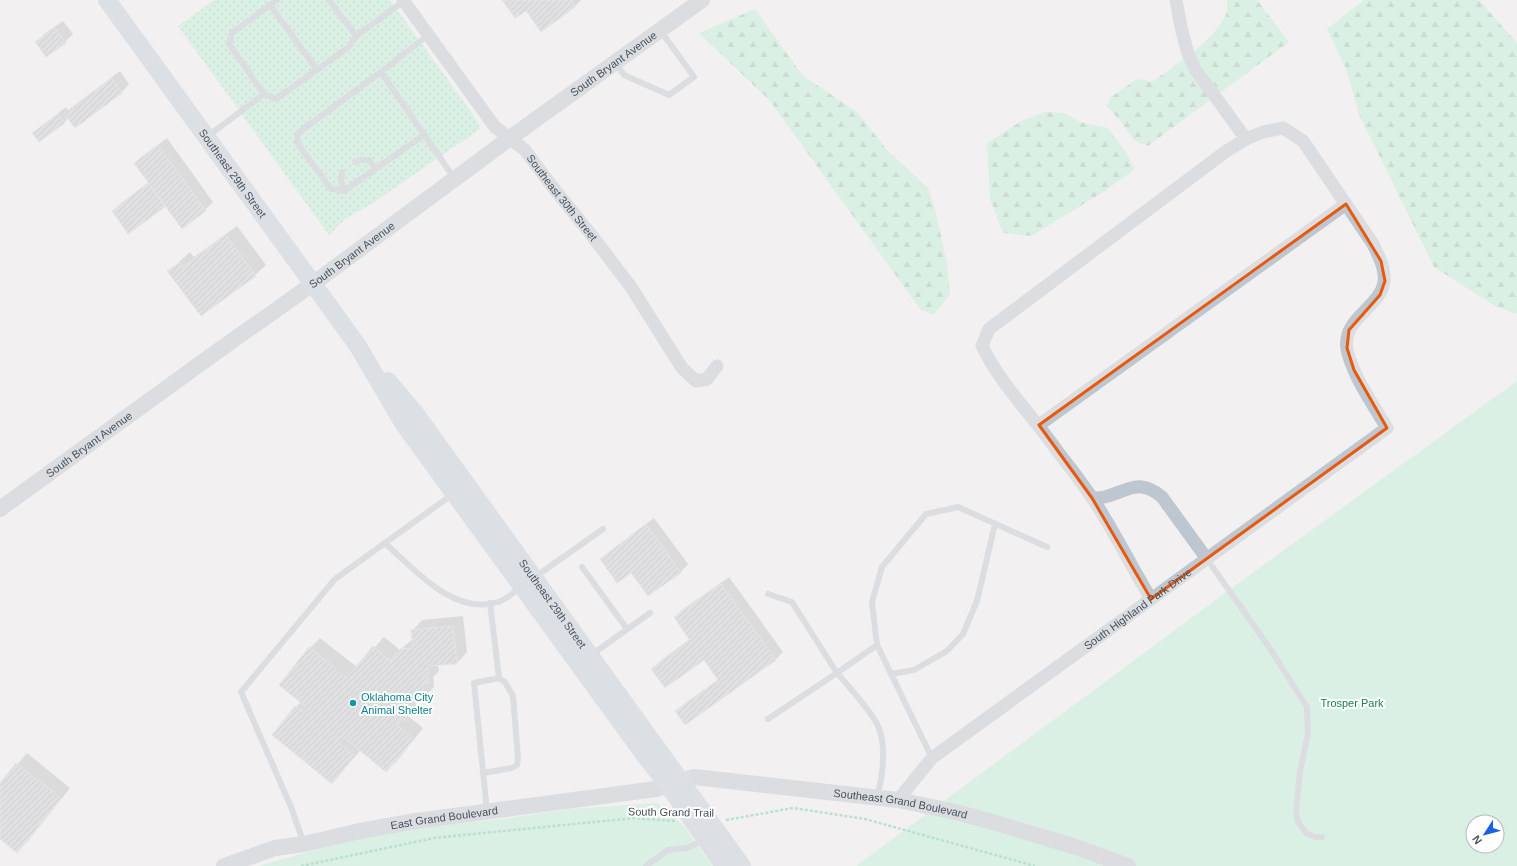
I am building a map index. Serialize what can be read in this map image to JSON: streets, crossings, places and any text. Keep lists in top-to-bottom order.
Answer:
{
  "streets": {
    "main road": ["Southeast 29th Street"],
    "street": [
      "South Bryant Avenue",
      "Southeast 30th Street",
      "South Highland Park Drive",
      "Southeast Grand Boulevard",
      "East Grand Boulevard"
    ],
    "path": ["South Grand Trail"]
  },
  "crossings": [
    ["South Bryant Avenue", "Southeast 29th Street"],
    ["South Bryant Avenue", "Southeast 30th Street"],
    ["Southeast 29th Street", "Southeast Grand Boulevard"],
    ["Southeast 29th Street", "South Grand Trail"],
    ["Southeast 29th Street", "East Grand Boulevard"],
    ["South Highland Park Drive", "Southeast Grand Boulevard"],
    ["Southeast Grand Boulevard", "East Grand Boulevard"]
  ],
  "parks": ["Trosper Park"],
  "places": ["Oklahoma City Animal Shelter"],
  "north": "bottom left"
}
